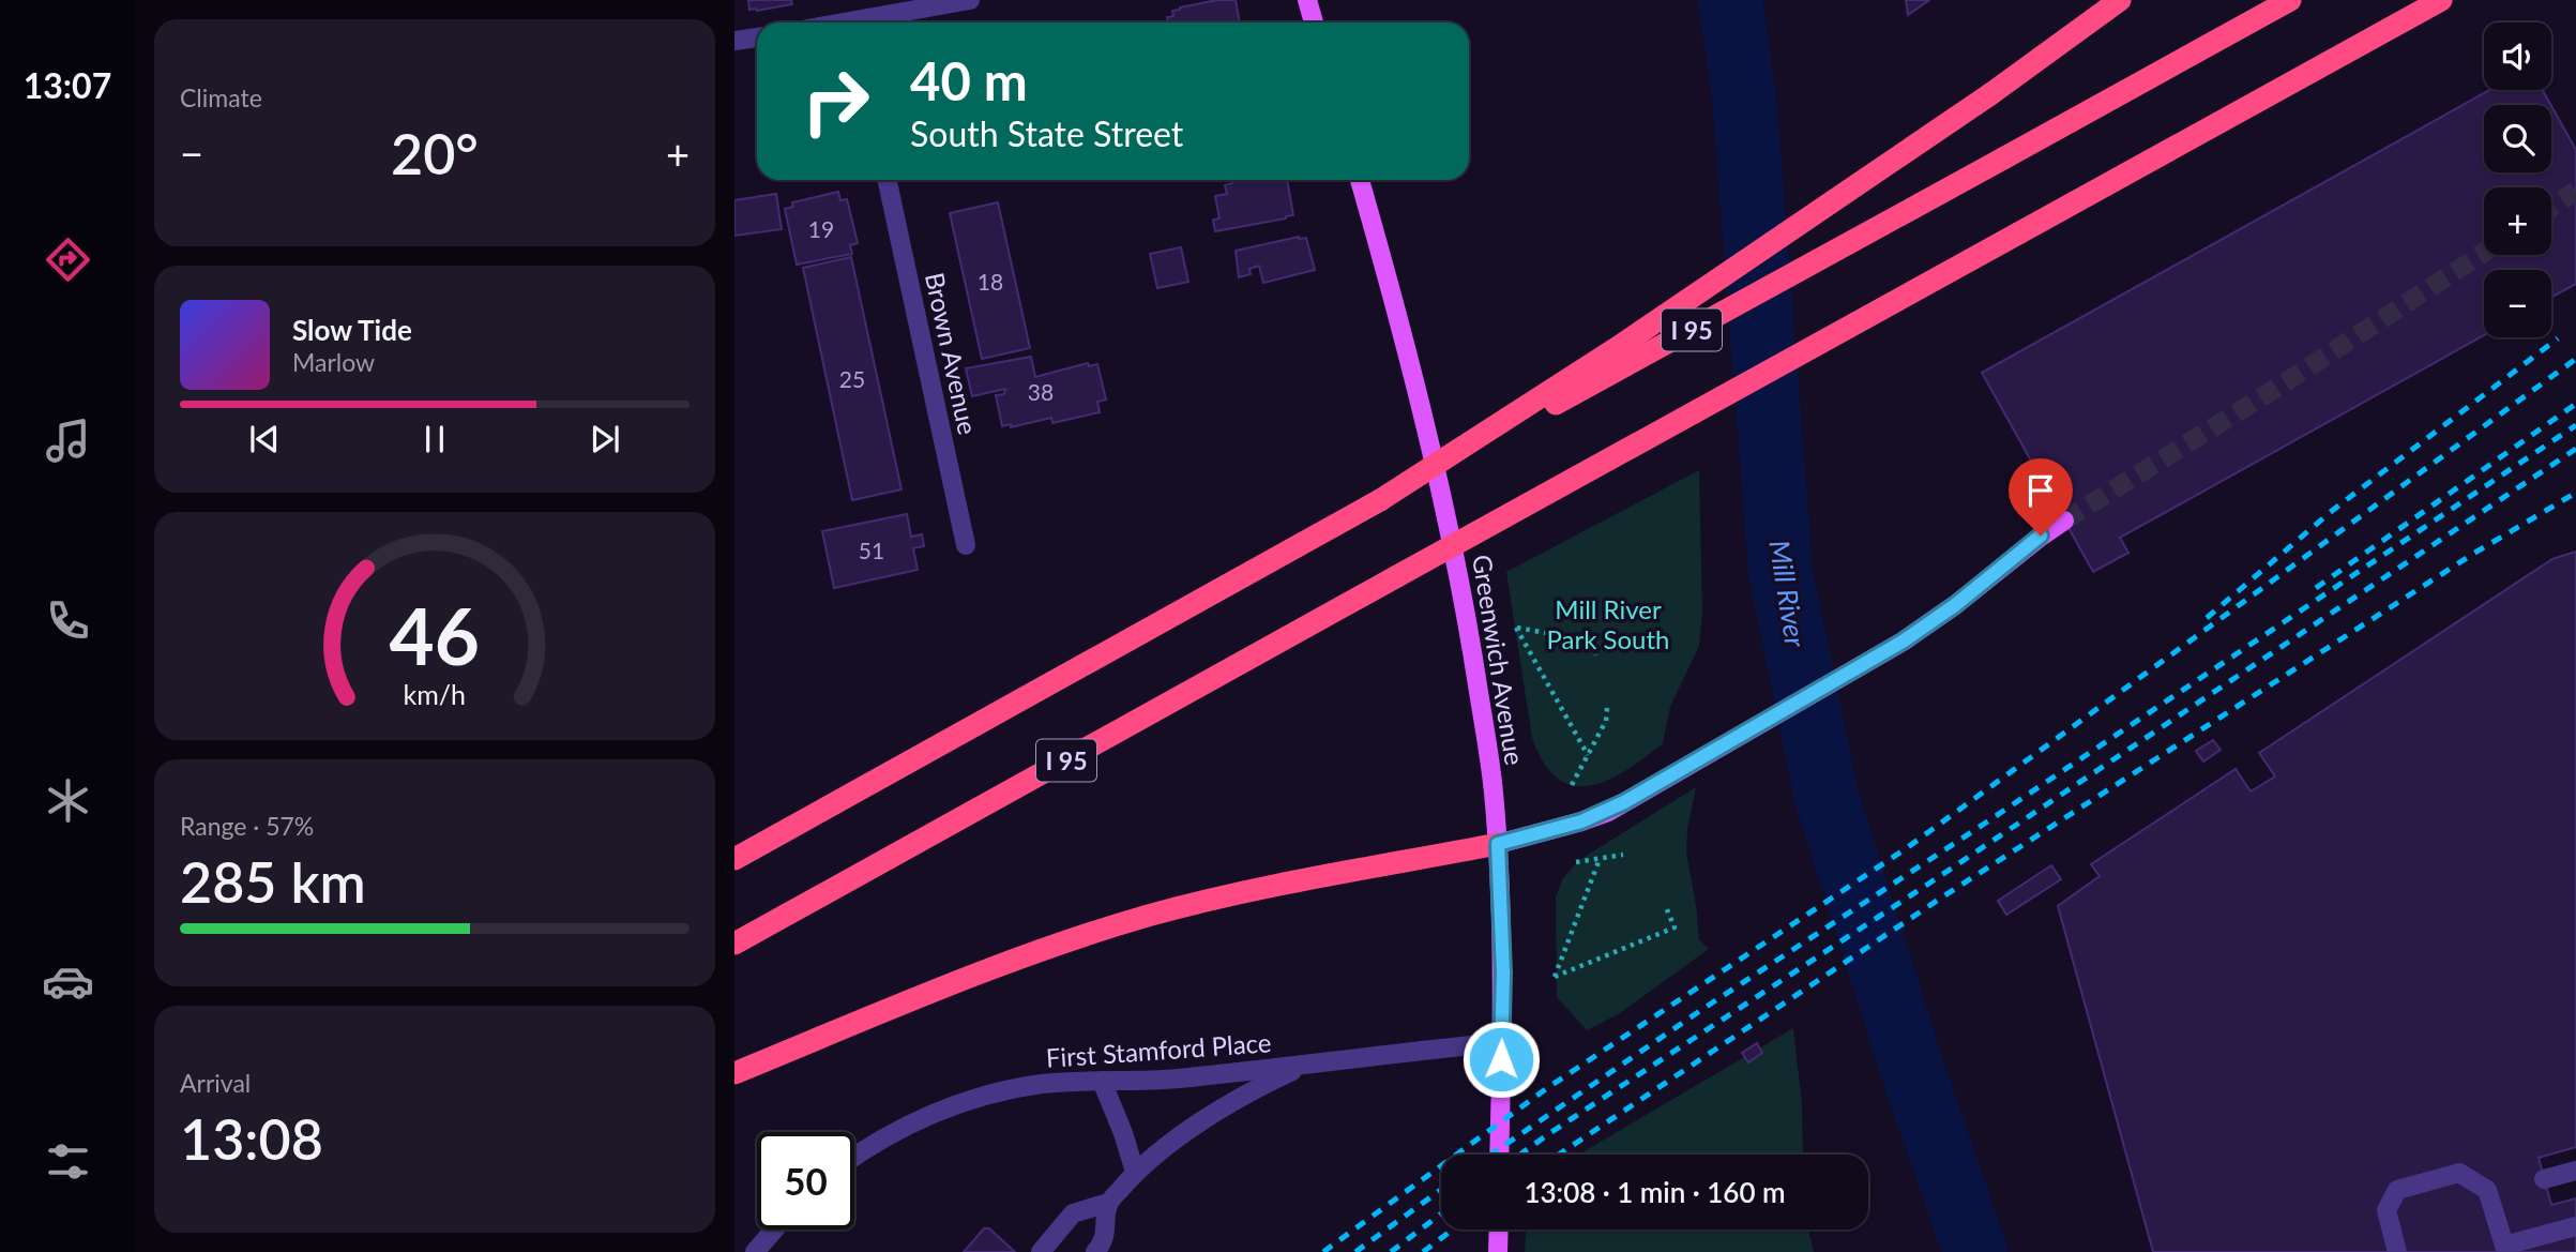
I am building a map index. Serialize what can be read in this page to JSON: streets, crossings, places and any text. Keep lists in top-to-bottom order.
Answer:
{
  "streets": {
    "highway": ["I 95"],
    "main road": ["Greenwich Avenue"],
    "street": ["Brown Avenue", "First Stamford Place"]
  },
  "crossings": [
    ["Greenwich Avenue", "First Stamford Place"]
  ],
  "water": ["Mill River"],
  "parks": ["Mill River Park South"],
  "house_numbers": [
    "19",
    "18",
    "25",
    "38",
    "51"
  ],
  "page": {
    "tabs": "13:07",
    "tile": [
      "Climate",
      ["Range · 57%", "285 km"],
      ["Arrival", "13:08"]
    ],
    "map_buttons": ["+", "−"],
    "turn": ["40 m", "South State Street"],
    "heat": ["−", "20°", "+"],
    "song": ["Slow Tide", "Marlow"],
    "limit": "50",
    "trip": "13:08 · 1 min · 160 m",
    "gauge": ["46", "km/h"]
  }
}
